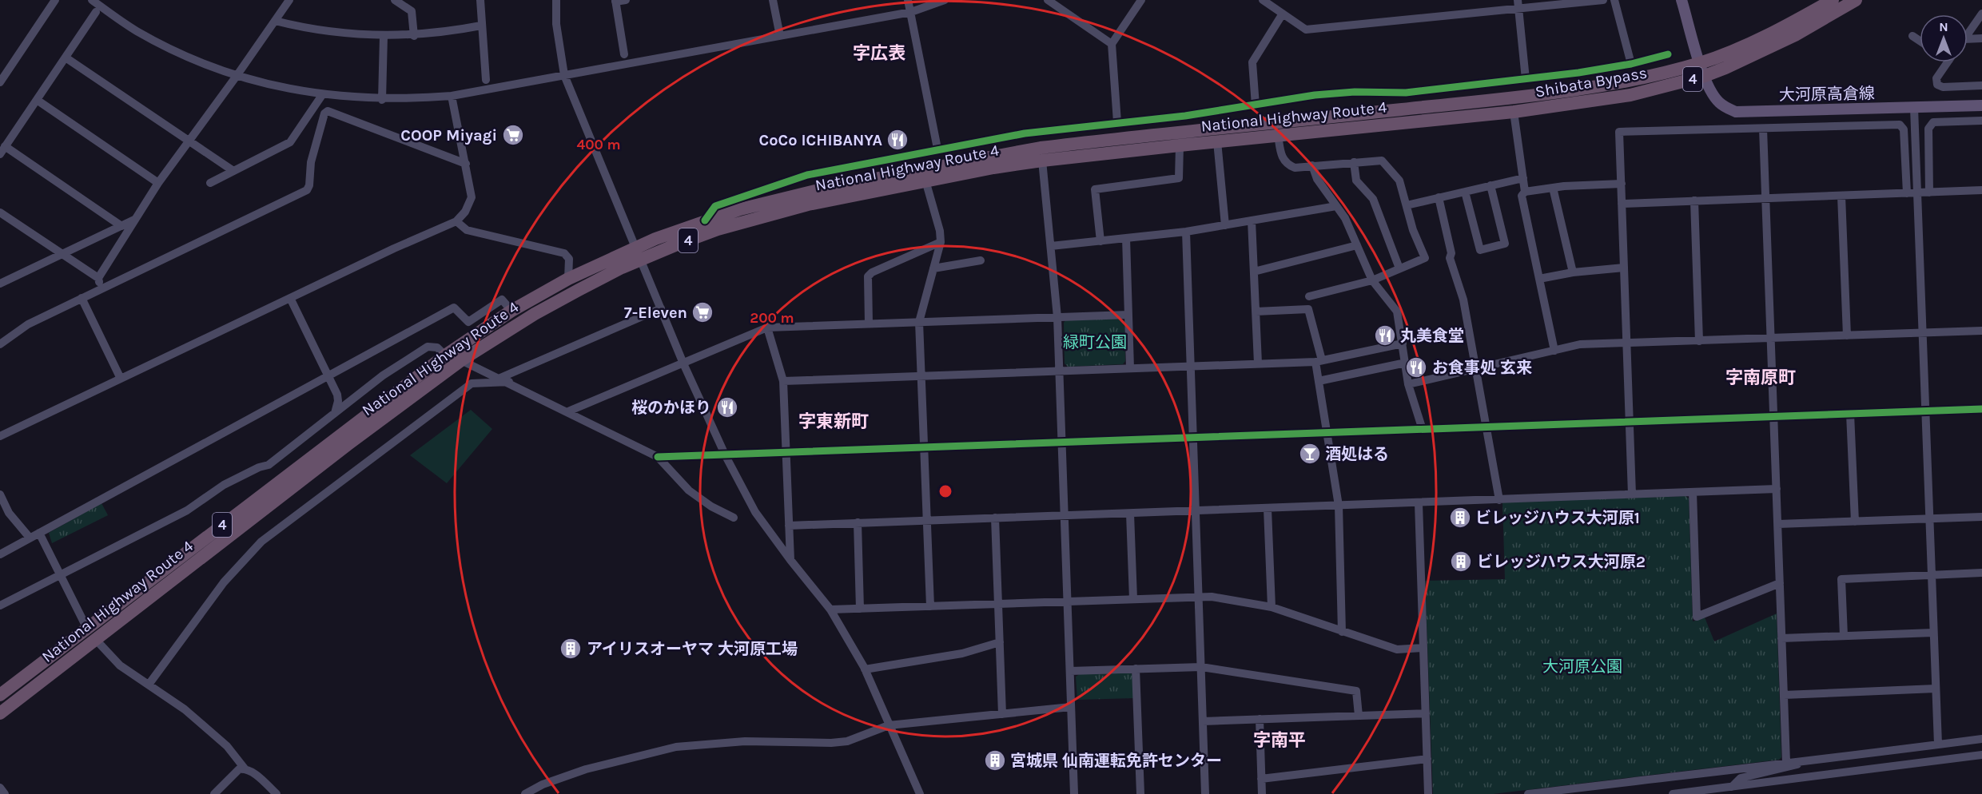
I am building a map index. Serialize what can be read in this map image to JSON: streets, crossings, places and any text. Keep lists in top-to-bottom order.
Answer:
{
  "streets": {
    "highway": ["4", "Shibata Bypass", "National Highway Route 4"],
    "main road": ["大河原高倉線"]
  },
  "crossings": [
    ["Shibata Bypass", "大河原高倉線"],
    ["Shibata Bypass", "National Highway Route 4"]
  ],
  "districts": [
    "字広表",
    "字南原町",
    "字東新町",
    "字南平"
  ],
  "parks": ["緑町公園", "大河原公園"],
  "places": {
    "supermarket": ["COOP Miyagi", "7-Eleven"],
    "restaurant": [
      "CoCo ICHIBANYA",
      "丸美食堂",
      "お食事処 玄来",
      "桜のかほり"
    ],
    "bar": ["酒処はる"],
    "building": [
      "ビレッジハウス大河原1",
      "ビレッジハウス大河原2",
      "アイリスオーヤマ 大河原工場",
      "宮城県 仙南運転免許センター"
    ]
  },
  "north": "top",
  "rings": ["400 m", "200 m"]
}
